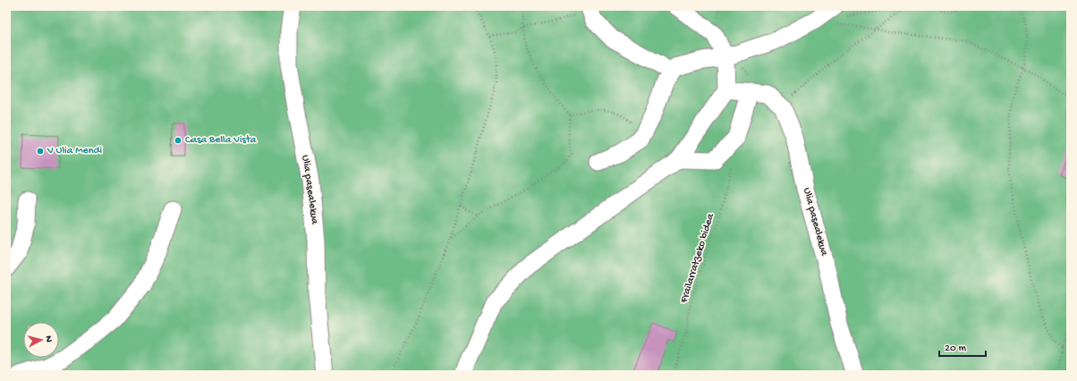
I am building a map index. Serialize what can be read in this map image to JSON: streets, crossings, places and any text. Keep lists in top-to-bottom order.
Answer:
{
  "streets": {
    "street": ["Ulia pasealekua"],
    "path": ["Frailarratzeko bidea"]
  },
  "places": ["Casa Bella Vista", "V Ulia Mendi"],
  "scale_bar": "20 m",
  "north": "right"
}
